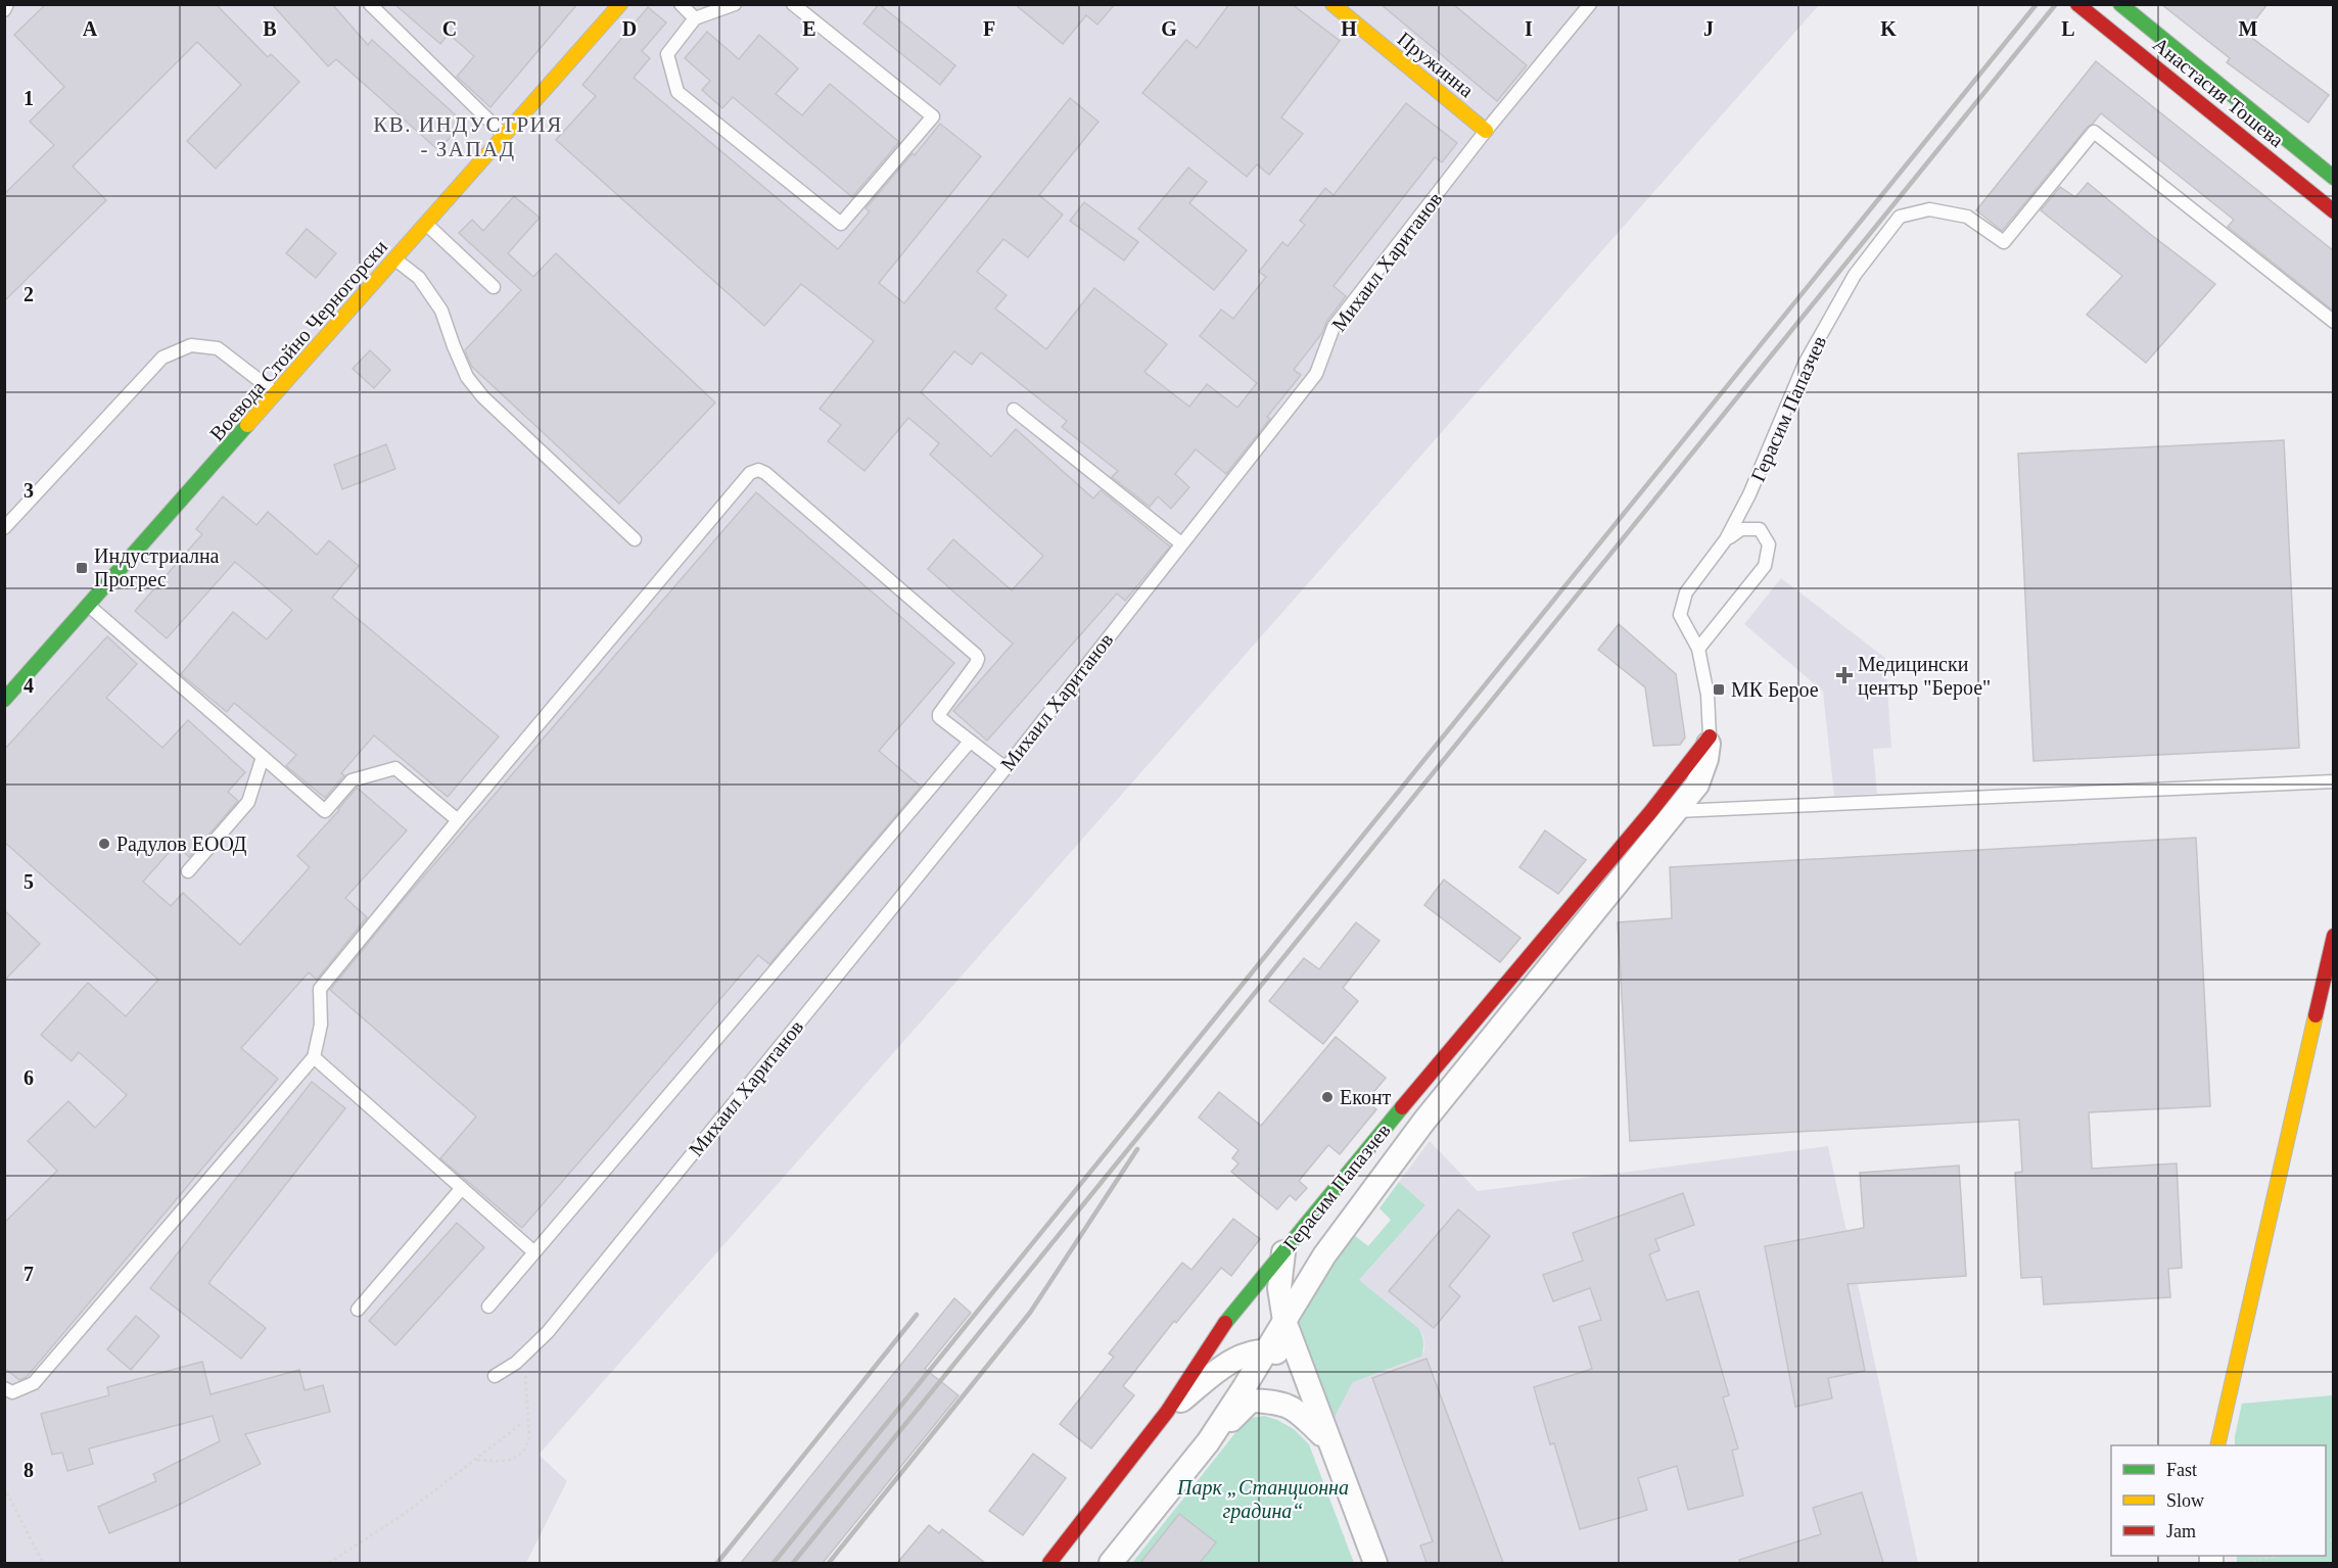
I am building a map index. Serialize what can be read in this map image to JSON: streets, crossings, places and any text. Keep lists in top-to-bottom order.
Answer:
{
  "streets": {
    "street": [
      "Пружинна",
      "Анастасия Тошева",
      "Воевода Стойно Черногорски",
      "Герасим Папазчев"
    ],
    "lane": ["Михаил Хаританов"]
  },
  "crossings": [
    ["Пружинна", "Михаил Хаританов"]
  ],
  "districts": ["КВ. ИНДУСТРИЯ - ЗАПАД"],
  "parks": ["Парк „Станционна градина“"],
  "places": {
    "transit": ["Индустриална Прогрес", "МК Берое"],
    "health": ["Медицински център \"Берое\""],
    "other": ["Радулов ЕООД", "Еконт"]
  },
  "legend": ["Fast", "Slow", "Jam"],
  "grid": {
    "columns": [
      "A",
      "B",
      "C",
      "D",
      "E",
      "F",
      "G",
      "H",
      "I",
      "J",
      "K",
      "L",
      "M"
    ],
    "rows": [
      "1",
      "2",
      "3",
      "4",
      "5",
      "6",
      "7",
      "8"
    ]
  }
}
